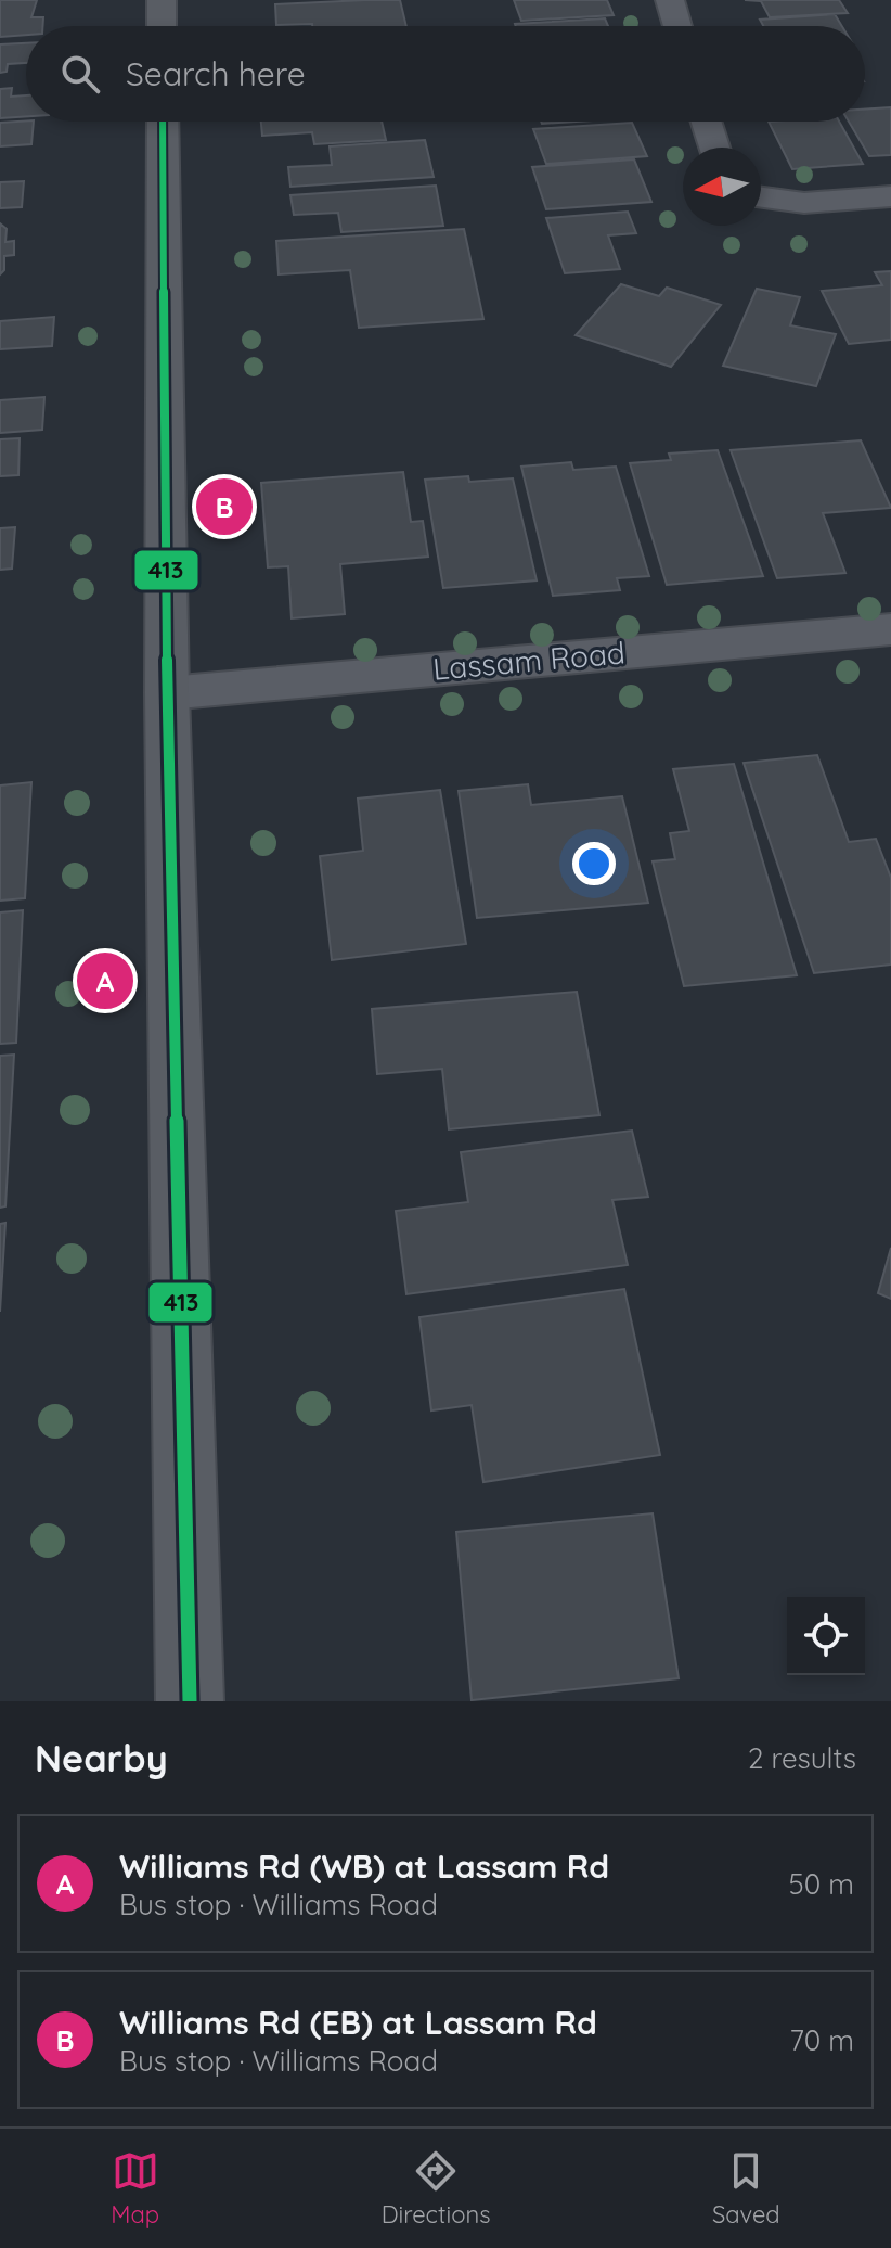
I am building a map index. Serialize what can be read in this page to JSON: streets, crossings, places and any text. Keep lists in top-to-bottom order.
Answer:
{
  "streets": {
    "street": ["Lassam Road"]
  },
  "lines": ["transit line 413"],
  "north": "left",
  "page": {
    "search": "Search here",
    "pins": ["B", "A"],
    "heading": ["Nearby", "2 results"],
    "list": [
      {
        "mark": "A",
        "name": "Williams Rd (WB) at Lassam Rd",
        "note": "Bus stop · Williams Road",
        "value": "50 m"
      },
      {
        "mark": "B",
        "name": "Williams Rd (EB) at Lassam Rd",
        "note": "Bus stop · Williams Road",
        "value": "70 m"
      }
    ],
    "nav": ["Map", "Directions", "Saved"]
  }
}
